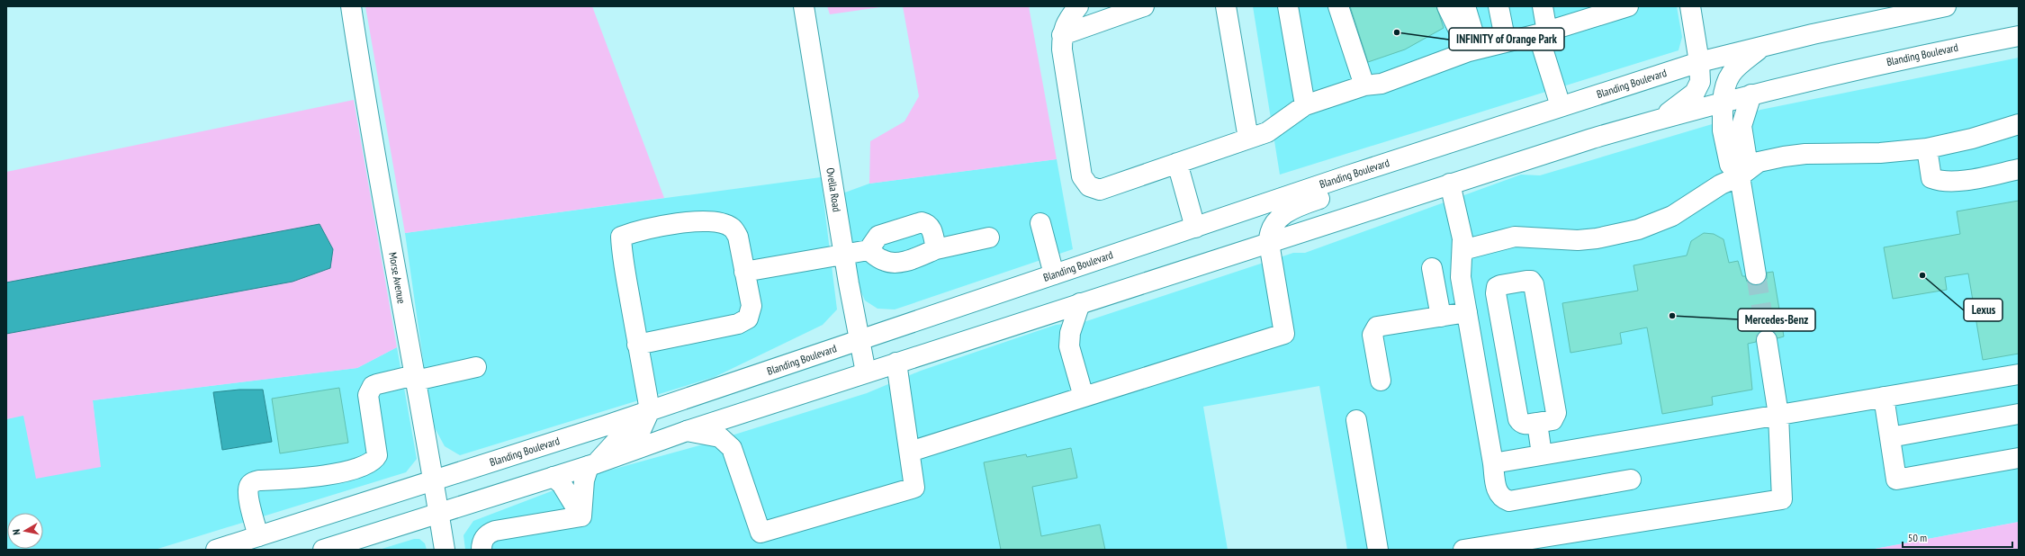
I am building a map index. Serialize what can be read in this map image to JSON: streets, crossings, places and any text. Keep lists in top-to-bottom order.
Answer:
{
  "streets": {
    "main road": ["Blanding Boulevard", "Ovella Road", "Morse Avenue"]
  },
  "crossings": [
    ["Blanding Boulevard", "Ovella Road"],
    ["Blanding Boulevard", "Morse Avenue"]
  ],
  "places": ["INFINITY of Orange Park", "Lexus", "Mercedes-Benz"],
  "scale_bar": "50 m",
  "north": "left"
}
